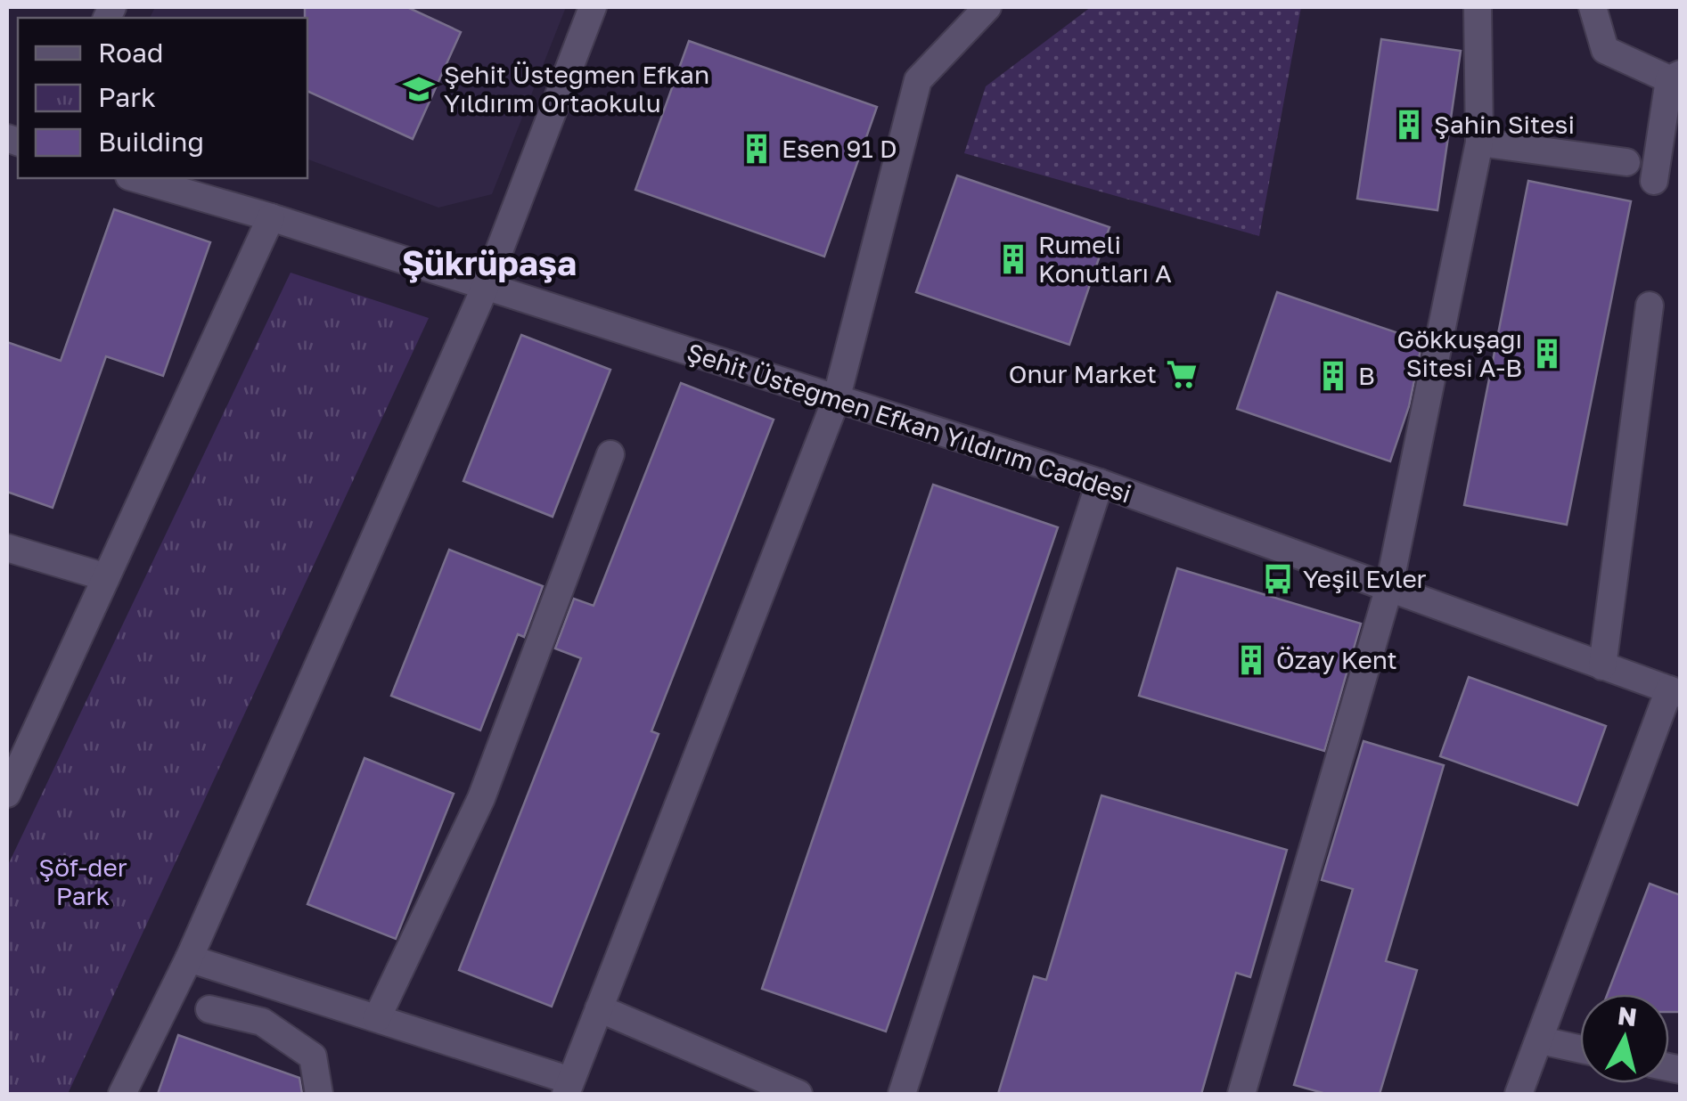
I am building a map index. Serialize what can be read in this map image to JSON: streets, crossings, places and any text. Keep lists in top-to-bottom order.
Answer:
{
  "streets": {
    "street": ["Şehit Üsteğmen Efkan Yıldırım Caddesi"]
  },
  "districts": ["Şükrüpaşa"],
  "parks": ["Şöf-der Park"],
  "places": {
    "school or university": ["Şehit Üsteğmen Efkan Yıldırım Ortaokulu"],
    "building": [
      "Şahin Sitesi",
      "Esen 91 D",
      "Rumeli Konutları A",
      "Gökkuşağı Sitesi A-B",
      "B",
      "Özay Kent"
    ],
    "supermarket": ["Onur Market"],
    "bus stop": ["Yeşil Evler"]
  },
  "legend": ["Road", "Park", "Building"],
  "north": "top"
}
